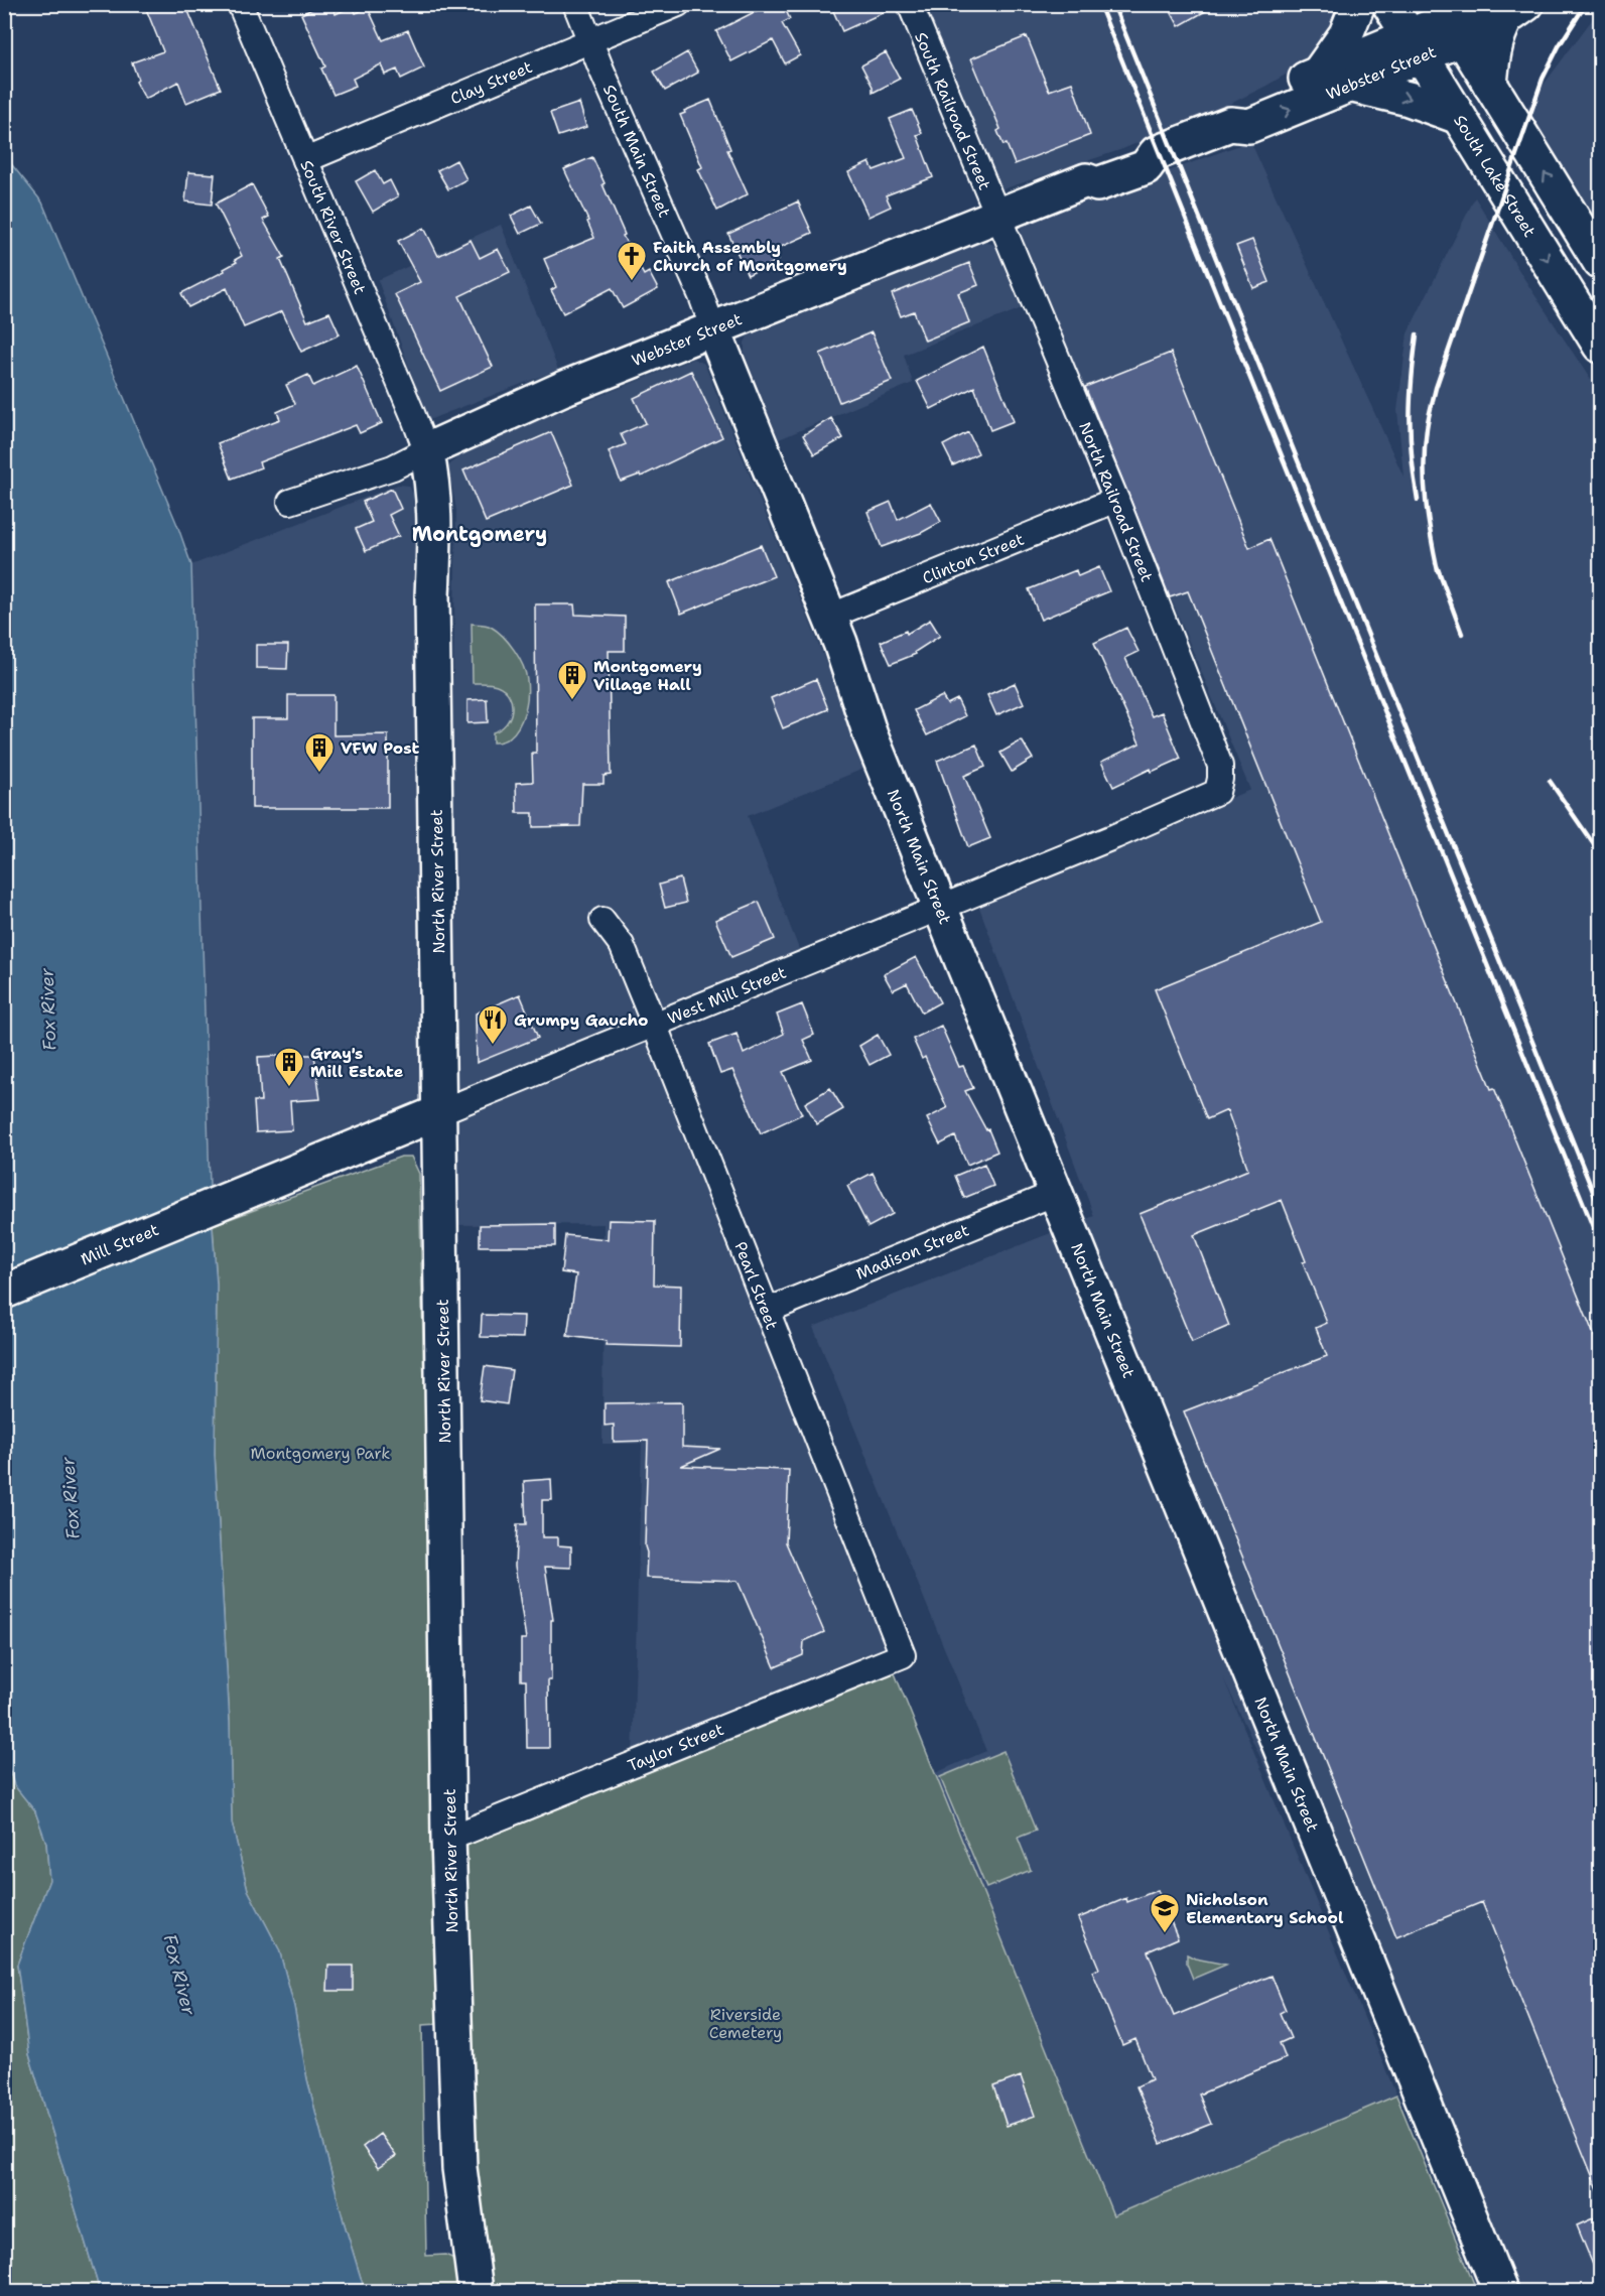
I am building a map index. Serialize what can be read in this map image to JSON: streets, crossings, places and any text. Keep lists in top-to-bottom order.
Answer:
{
  "streets": {
    "street": [
      "Webster Street",
      "Clay Street",
      "South Railroad Street",
      "South Main Street",
      "South Lake Street",
      "South River Street",
      "North Railroad Street",
      "Clinton Street",
      "North Main Street",
      "North River Street",
      "West Mill Street",
      "Mill Street",
      "Madison Street",
      "Pearl Street",
      "Taylor Street"
    ]
  },
  "crossings": [
    ["Webster Street", "South Railroad Street"],
    ["Webster Street", "South Main Street"],
    ["Webster Street", "South Lake Street"],
    ["Webster Street", "South River Street"],
    ["Webster Street", "North Railroad Street"],
    ["Webster Street", "North Main Street"],
    ["Webster Street", "North River Street"],
    ["Clay Street", "South Main Street"],
    ["Clay Street", "South River Street"],
    ["South Railroad Street", "North Railroad Street"],
    ["South Main Street", "North Main Street"],
    ["South River Street", "North River Street"],
    ["North Railroad Street", "Clinton Street"],
    ["North Railroad Street", "West Mill Street"],
    ["Clinton Street", "North Main Street"],
    ["North Main Street", "West Mill Street"],
    ["North Main Street", "Madison Street"],
    ["North River Street", "West Mill Street"],
    ["North River Street", "Taylor Street"],
    ["West Mill Street", "Mill Street"],
    ["West Mill Street", "Pearl Street"],
    ["Madison Street", "Pearl Street"],
    ["Pearl Street", "Taylor Street"]
  ],
  "districts": ["Montgomery"],
  "water": ["Fox River"],
  "parks": ["Montgomery Park", "Riverside Cemetery"],
  "places": {
    "church": ["Faith Assembly Church of Montgomery"],
    "building": ["Montgomery Village Hall", "VFW Post", "Gray's Mill Estate"],
    "restaurant": ["Grumpy Gaucho"],
    "school or university": ["Nicholson Elementary School"]
  }
}
